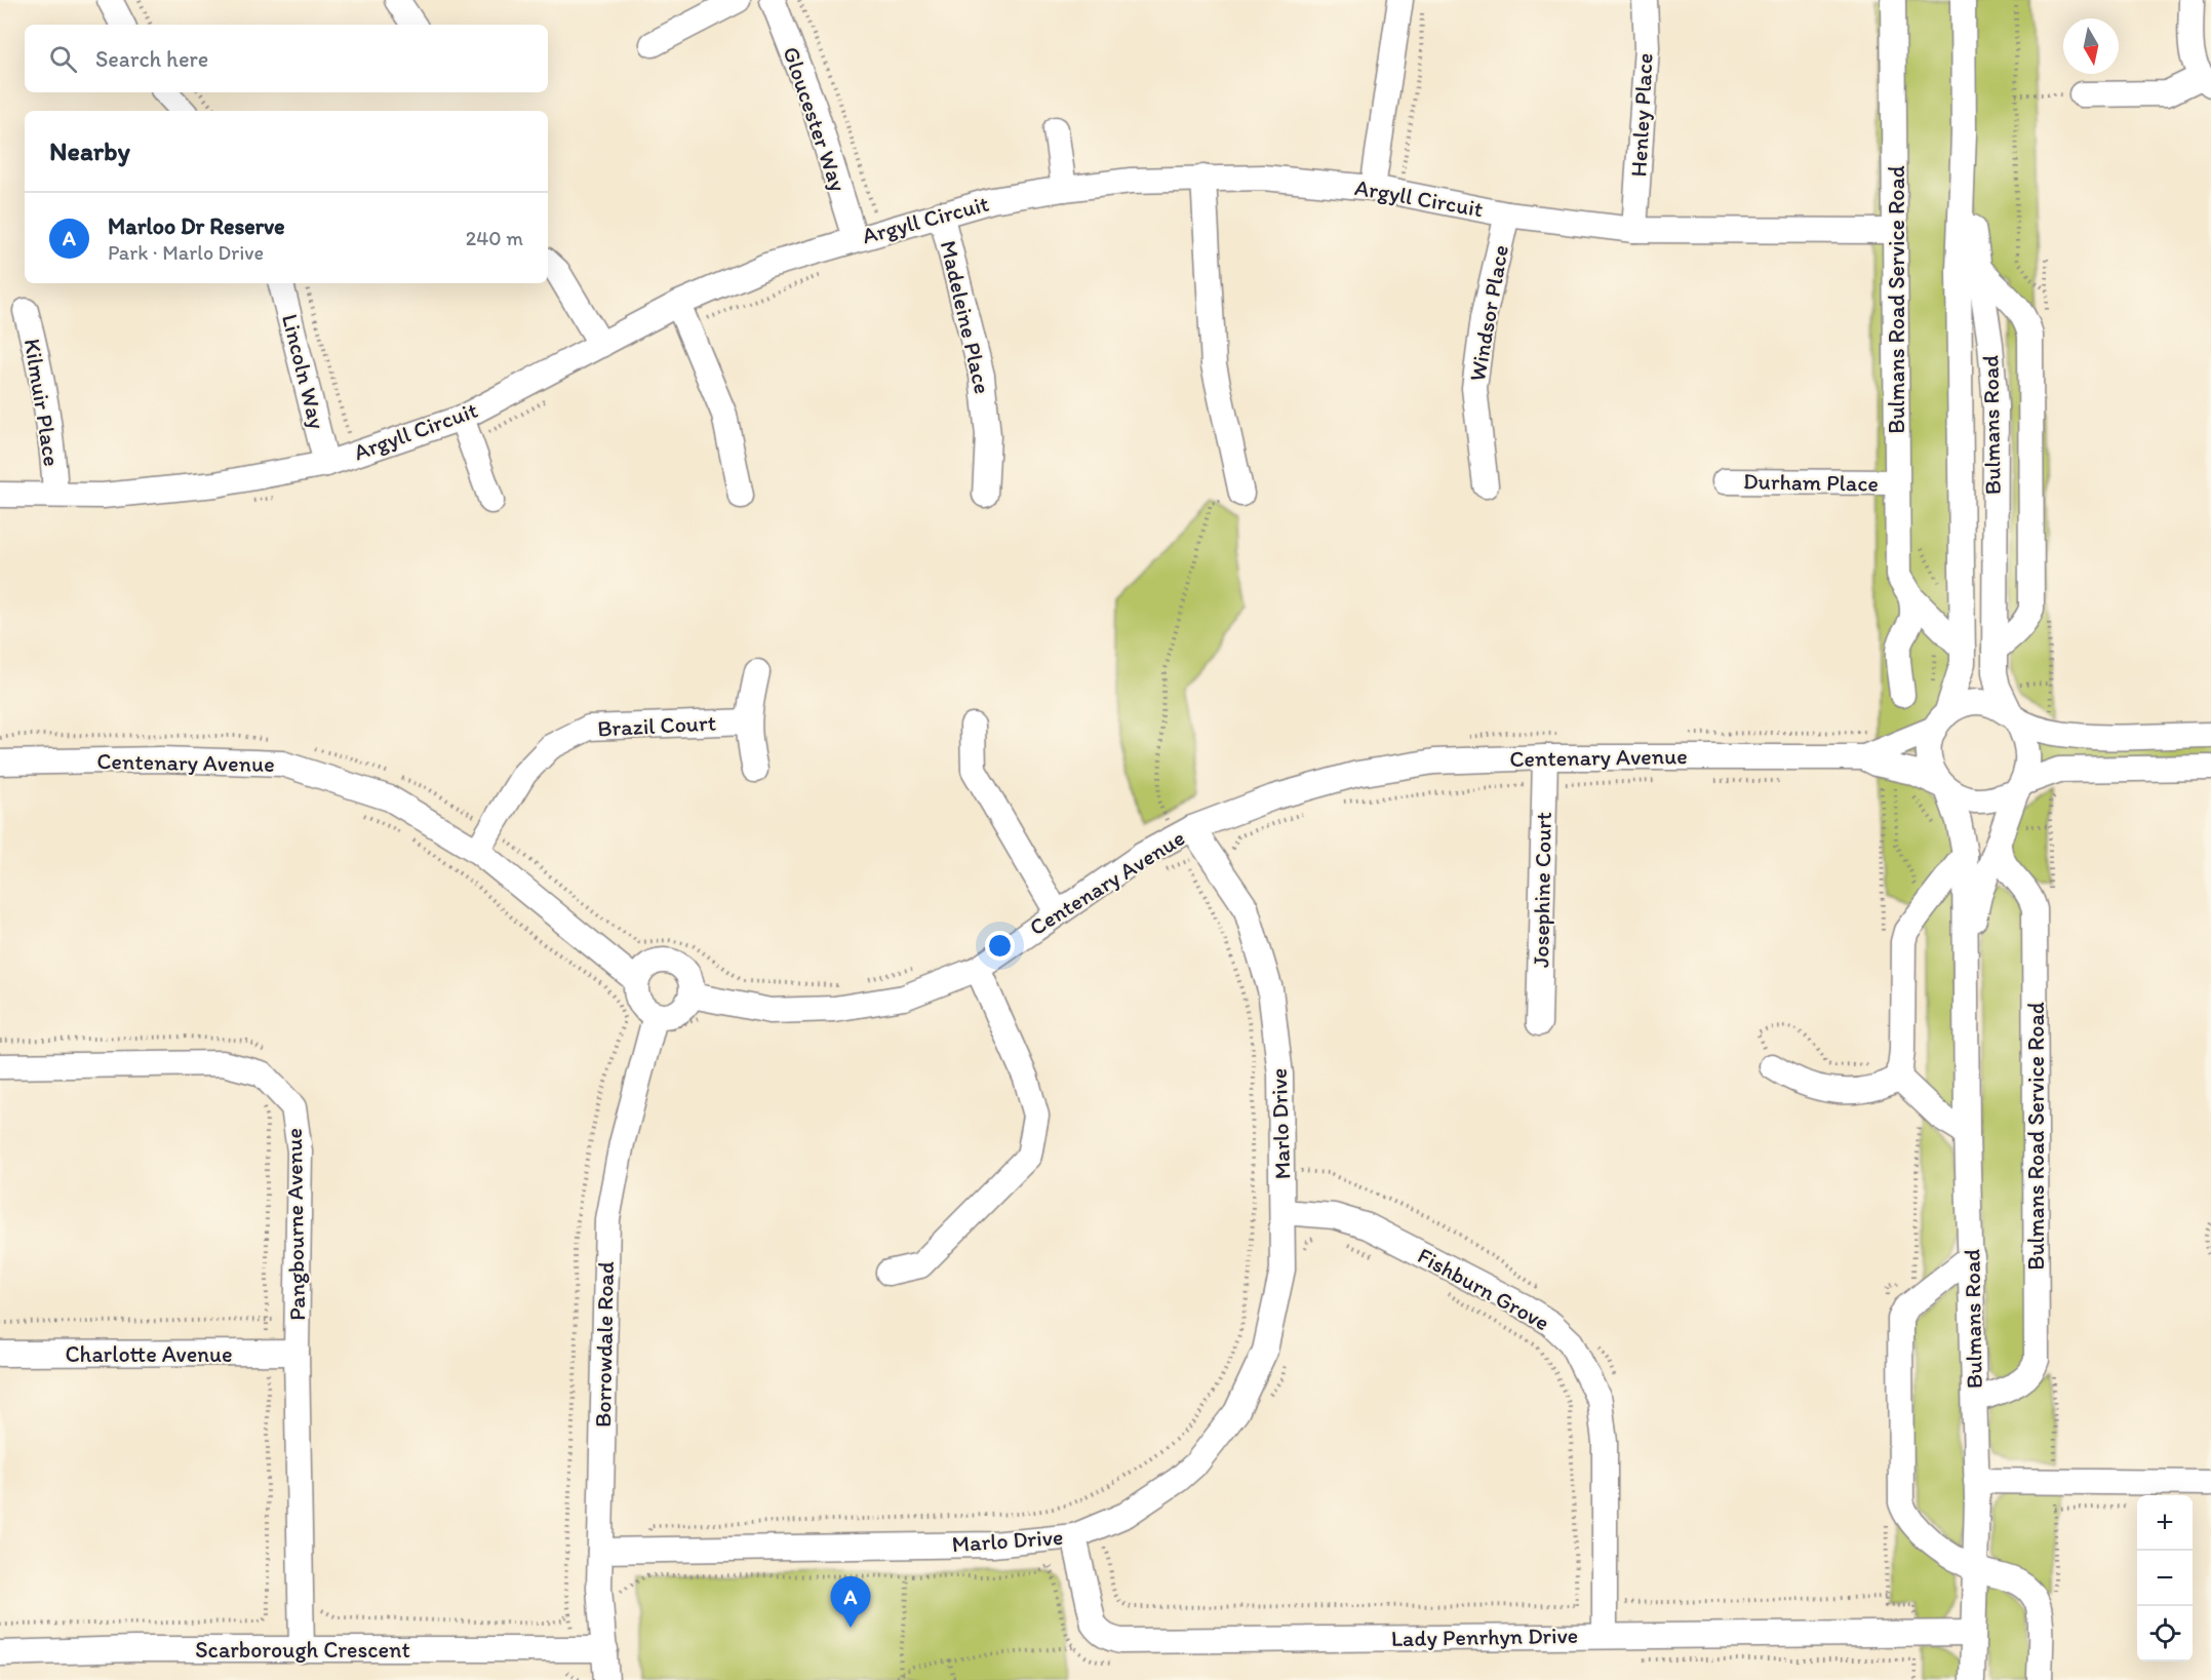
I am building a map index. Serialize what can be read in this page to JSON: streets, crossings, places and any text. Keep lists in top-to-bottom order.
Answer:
{
  "streets": {
    "street": [
      "Henley Place",
      "Gloucester Way",
      "Argyll Circuit",
      "Bulmans Road Service Road",
      "Windsor Place",
      "Madeleine Place",
      "Lincoln Way",
      "Kilmuir Place",
      "Bulmans Road",
      "Durham Place",
      "Brazil Court",
      "Centenary Avenue",
      "Josephine Court",
      "Marlo Drive",
      "Pangbourne Avenue",
      "Fishburn Grove",
      "Borrowdale Road",
      "Charlotte Avenue",
      "Lady Penrhyn Drive",
      "Scarborough Crescent"
    ]
  },
  "crossings": [
    ["Henley Place", "Argyll Circuit"],
    ["Gloucester Way", "Argyll Circuit"],
    ["Argyll Circuit", "Bulmans Road Service Road"],
    ["Argyll Circuit", "Windsor Place"],
    ["Argyll Circuit", "Madeleine Place"],
    ["Argyll Circuit", "Lincoln Way"],
    ["Argyll Circuit", "Kilmuir Place"],
    ["Bulmans Road Service Road", "Bulmans Road"],
    ["Bulmans Road Service Road", "Durham Place"],
    ["Bulmans Road", "Centenary Avenue"],
    ["Bulmans Road", "Lady Penrhyn Drive"],
    ["Brazil Court", "Centenary Avenue"],
    ["Centenary Avenue", "Josephine Court"],
    ["Centenary Avenue", "Marlo Drive"],
    ["Centenary Avenue", "Borrowdale Road"],
    ["Marlo Drive", "Fishburn Grove"],
    ["Marlo Drive", "Borrowdale Road"],
    ["Marlo Drive", "Lady Penrhyn Drive"],
    ["Pangbourne Avenue", "Charlotte Avenue"],
    ["Pangbourne Avenue", "Scarborough Crescent"],
    ["Fishburn Grove", "Lady Penrhyn Drive"],
    ["Borrowdale Road", "Scarborough Crescent"]
  ],
  "north": "bottom",
  "page": {
    "search": "Search here",
    "heading": "Nearby",
    "list": [
      {
        "mark": "A",
        "name": "Marloo Dr Reserve",
        "note": "Park · Marlo Drive",
        "value": "240 m"
      }
    ],
    "map_buttons": ["+", "−"],
    "pins": "A"
  }
}
